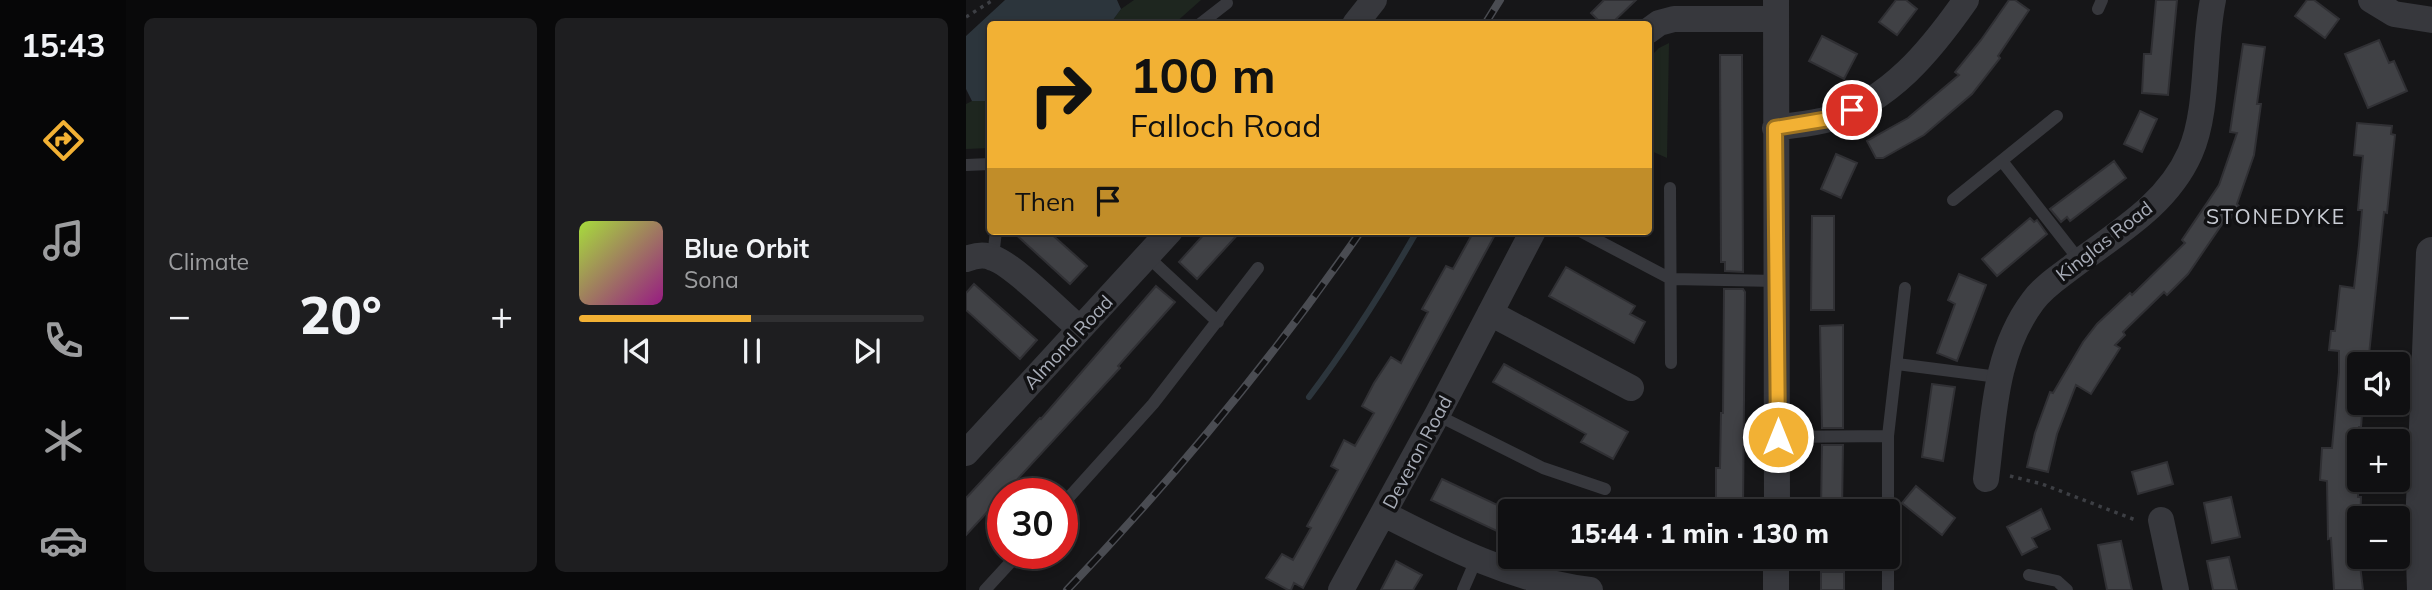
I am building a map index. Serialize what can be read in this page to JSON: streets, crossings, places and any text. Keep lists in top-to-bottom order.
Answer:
{
  "streets": {
    "street": ["Kinglas Road", "Almond Road", "Deveron Road"]
  },
  "districts": ["STONEDYKE"],
  "page": {
    "tabs": "15:43",
    "tile": "Climate",
    "turn": ["100 m", "Falloch Road"],
    "then": "Then",
    "song": ["Blue Orbit", "Sona"],
    "heat": ["−", "20°", "+"],
    "map_buttons": ["+", "−"],
    "limit": "30",
    "trip": "15:44 · 1 min · 130 m"
  }
}
